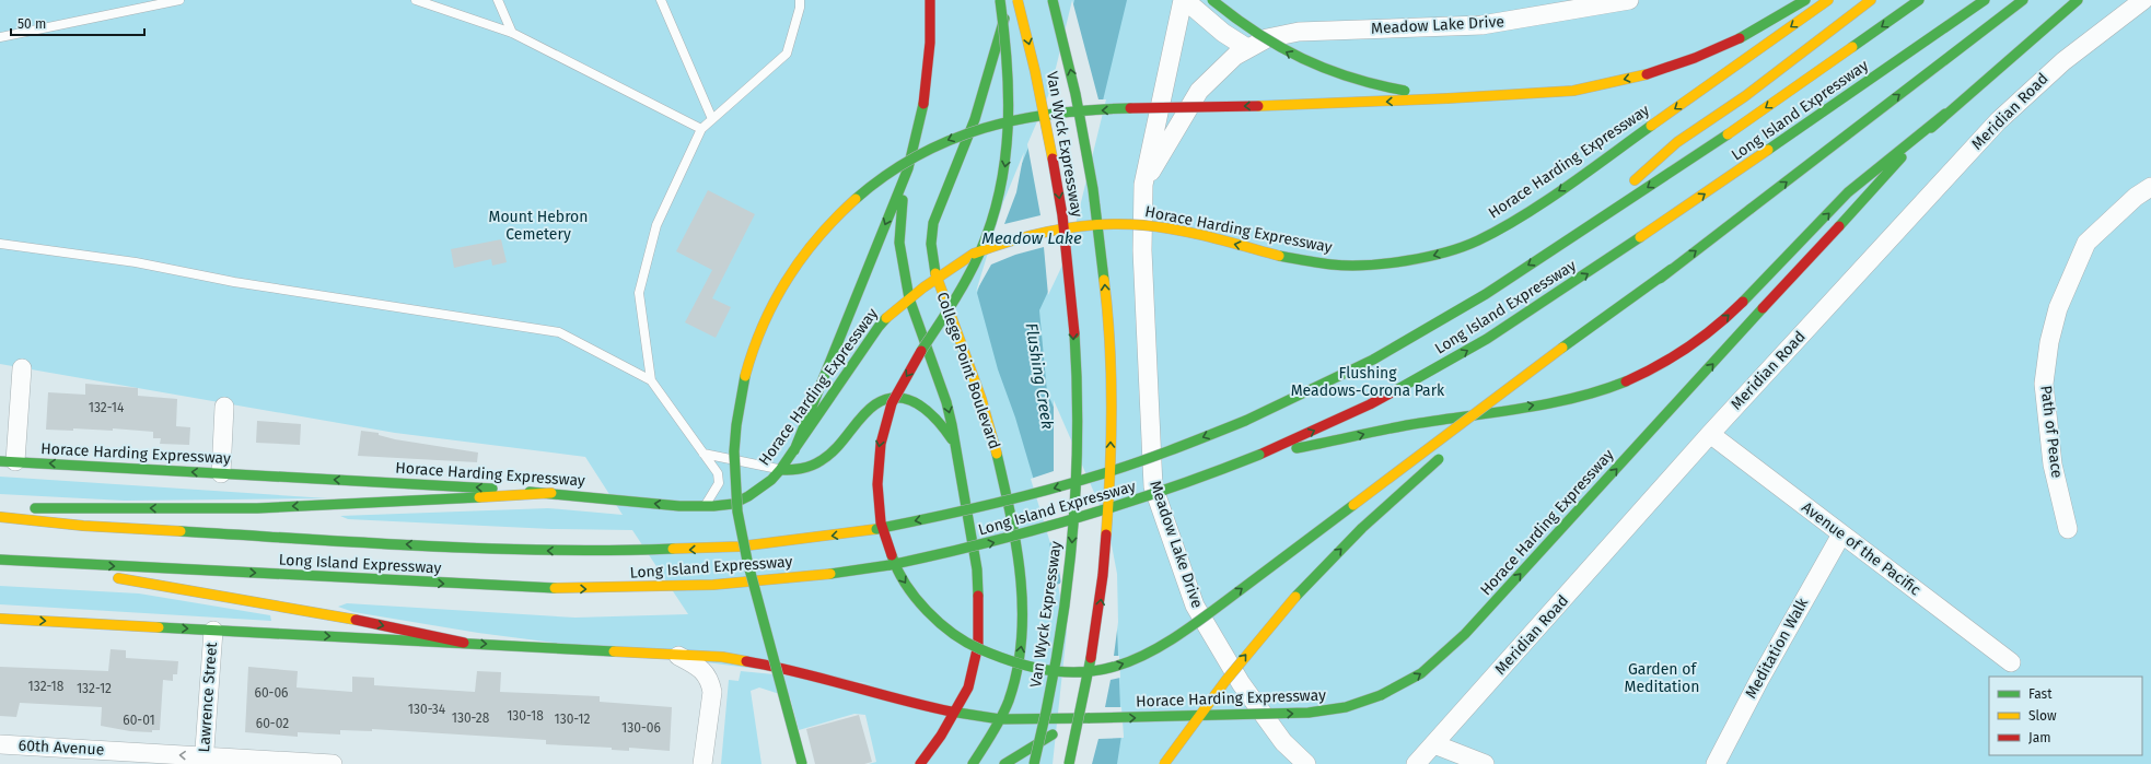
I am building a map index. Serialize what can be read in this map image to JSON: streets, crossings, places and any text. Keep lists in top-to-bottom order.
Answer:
{
  "streets": {
    "main road": [
      "Long Island Expressway",
      "Van Wyck Expressway",
      "Horace Harding Expressway",
      "College Point Boulevard"
    ],
    "street": [
      "Meadow Lake Drive",
      "Meridian Road",
      "Path of Peace",
      "Avenue of the Pacific",
      "Meditation Walk",
      "Lawrence Street",
      "60th Avenue"
    ]
  },
  "crossings": [
    ["Meridian Road", "Avenue of the Pacific"],
    ["Horace Harding Expressway", "College Point Boulevard"],
    ["Avenue of the Pacific", "Meditation Walk"],
    ["Lawrence Street", "60th Avenue"]
  ],
  "one_way": ["60th Avenue"],
  "water": ["Meadow Lake", "Flushing Creek"],
  "parks": ["Mount Hebron Cemetery", "Flushing Meadows-Corona Park", "Garden of Meditation"],
  "house_numbers": [
    "132-14",
    "132-18",
    "132-12",
    "60-06",
    "130-34",
    "130-18",
    "130-28",
    "130-12",
    "60-01",
    "60-02",
    "130-06"
  ],
  "legend": ["Fast", "Slow", "Jam"],
  "scale_bar": "50 m"
}
